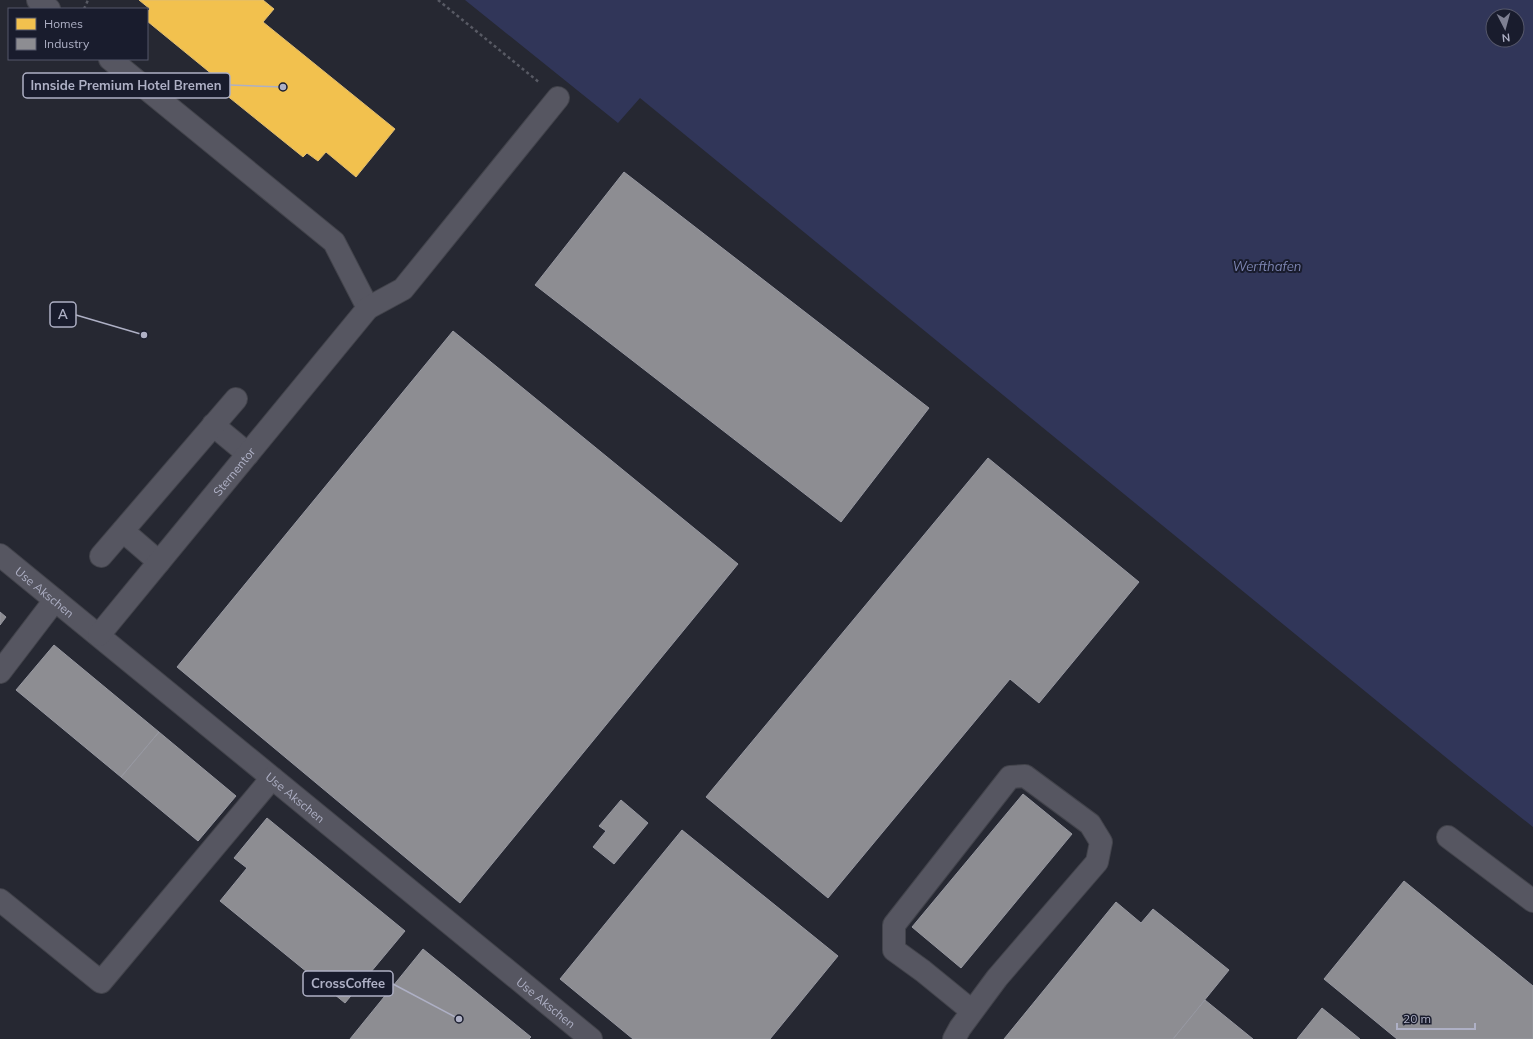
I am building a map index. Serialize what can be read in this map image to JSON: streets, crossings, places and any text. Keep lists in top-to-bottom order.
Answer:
{
  "streets": {
    "street": ["Sternentor", "Use Akschen"]
  },
  "crossings": [
    ["Sternentor", "Use Akschen"]
  ],
  "water": ["Werfthafen"],
  "places": ["Innside Premium Hotel Bremen", "A", "CrossCoffee"],
  "legend": ["Homes", "Industry"],
  "scale_bar": "20 m",
  "north": "bottom"
}
